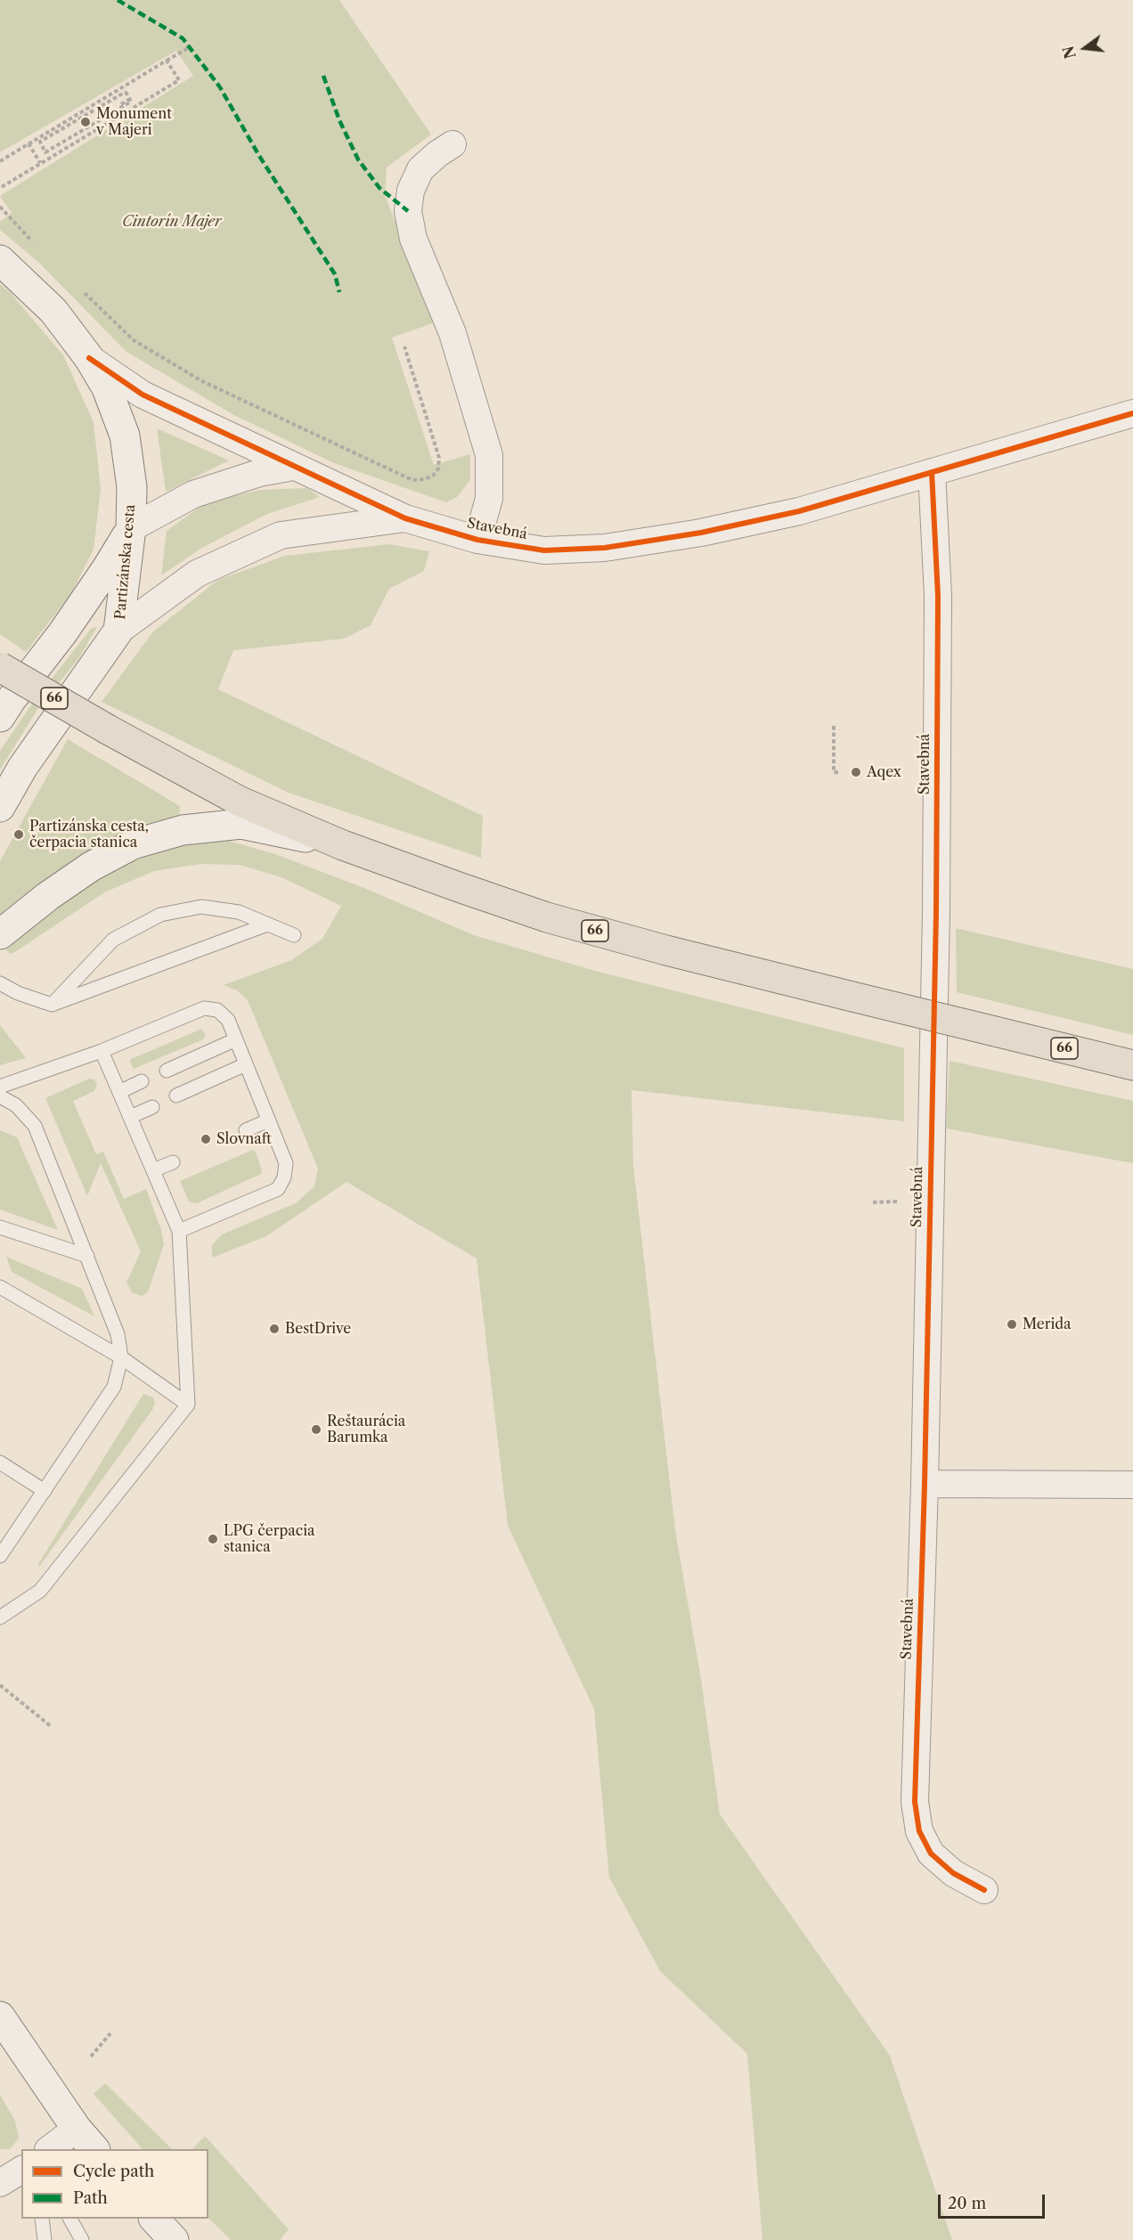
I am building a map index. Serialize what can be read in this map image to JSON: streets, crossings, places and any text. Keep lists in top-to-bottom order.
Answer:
{
  "streets": {
    "main road": ["66"],
    "street": ["Stavebná", "Partizánska cesta"]
  },
  "crossings": [
    ["Stavebná", "Partizánska cesta"]
  ],
  "parks": ["Cintorín Majer"],
  "places": [
    "Monument v Majeri",
    "Aqex",
    "Partizánska cesta, čerpacia stanica",
    "Slovnaft",
    "Merida",
    "BestDrive",
    "Reštaurácia Barumka",
    "LPG čerpacia stanica"
  ],
  "legend": ["Cycle path", "Path"],
  "scale_bar": "20 m",
  "north": "left"
}
